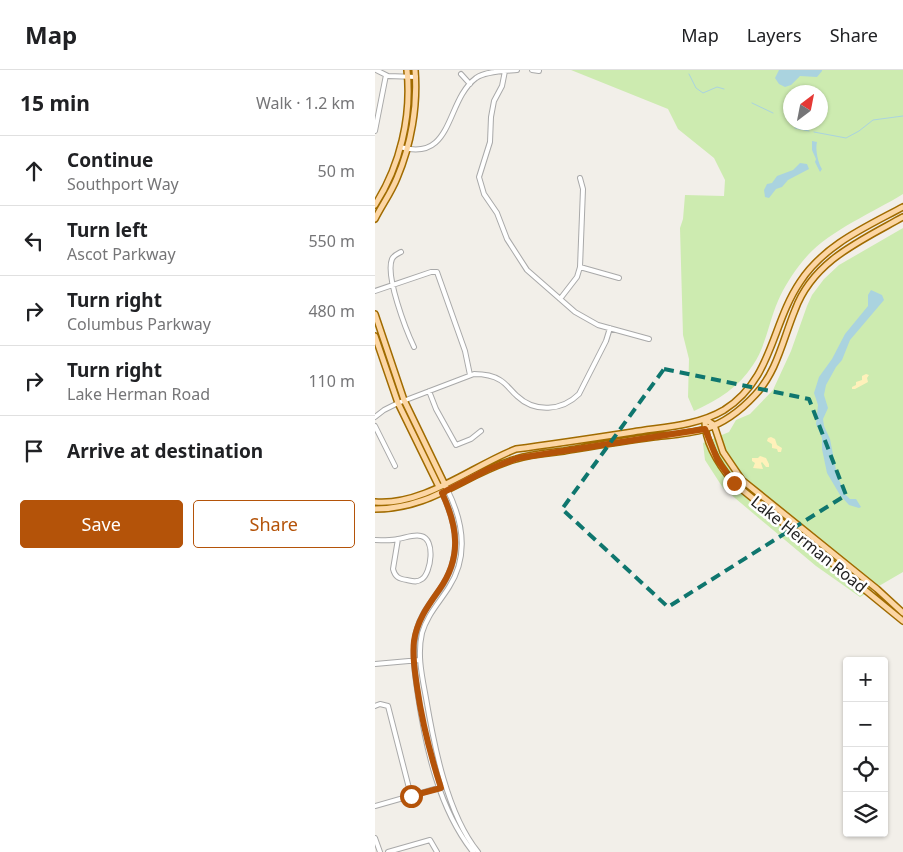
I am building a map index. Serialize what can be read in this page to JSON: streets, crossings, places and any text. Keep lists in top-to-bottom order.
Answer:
{
  "streets": {
    "main road": ["Lake Herman Road"]
  },
  "north": "top right",
  "page": {
    "header": "Map",
    "nav": ["Map", "Layers", "Share"],
    "heading": ["15 min", "Walk · 1.2 km"],
    "list": [
      ["Continue", "Southport Way", "50 m"],
      ["Turn left", "Ascot Parkway", "550 m"],
      ["Turn right", "Columbus Parkway", "480 m"],
      ["Turn right", "Lake Herman Road", "110 m"],
      "Arrive at destination"
    ],
    "buttons": ["Save", "Share"],
    "map_buttons": ["+", "−"]
  }
}
